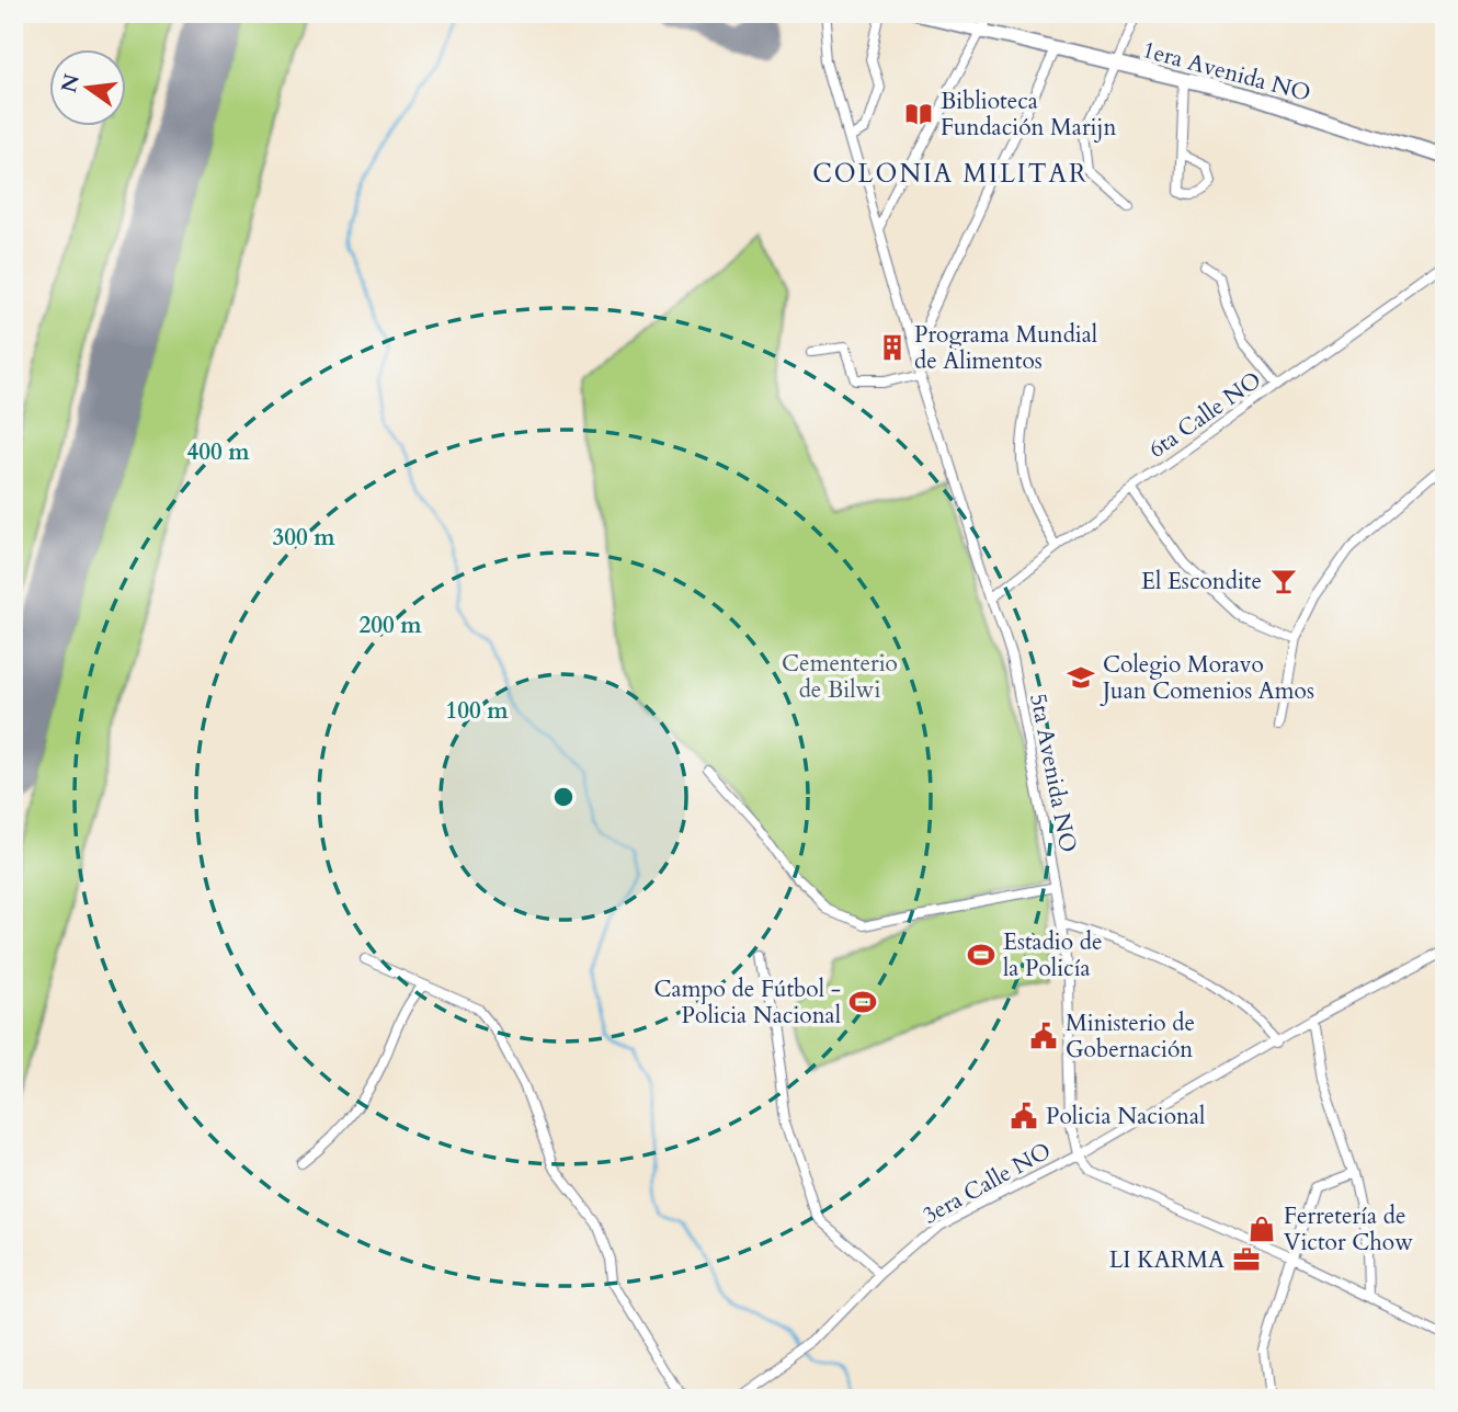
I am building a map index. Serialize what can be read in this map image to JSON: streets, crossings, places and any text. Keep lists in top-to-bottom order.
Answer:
{
  "streets": {
    "street": [
      "1era Avenida NO",
      "6ta Calle NO",
      "5ta Avenida NO",
      "3era Calle NO"
    ]
  },
  "crossings": [
    ["6ta Calle NO", "5ta Avenida NO"],
    ["5ta Avenida NO", "3era Calle NO"]
  ],
  "districts": ["COLONIA MILITAR"],
  "parks": ["Cementerio de Bilwi"],
  "places": {
    "library": ["Biblioteca Fundación Marijn"],
    "building": ["Programa Mundial de Alimentos"],
    "bar": ["El Escondite"],
    "school or university": ["Colegio Moravo Juan Comenios Amos"],
    "sports": ["Estadio de la Policía", "Campo de Fútbol - Policia Nacional"],
    "public building": ["Ministerio de Gobernación", "Policia Nacional"],
    "shop": ["Ferretería de Victor Chow"],
    "office": ["LI KARMA"]
  },
  "north": "left",
  "rings": [
    "400 m",
    "300 m",
    "200 m",
    "100 m"
  ]
}
